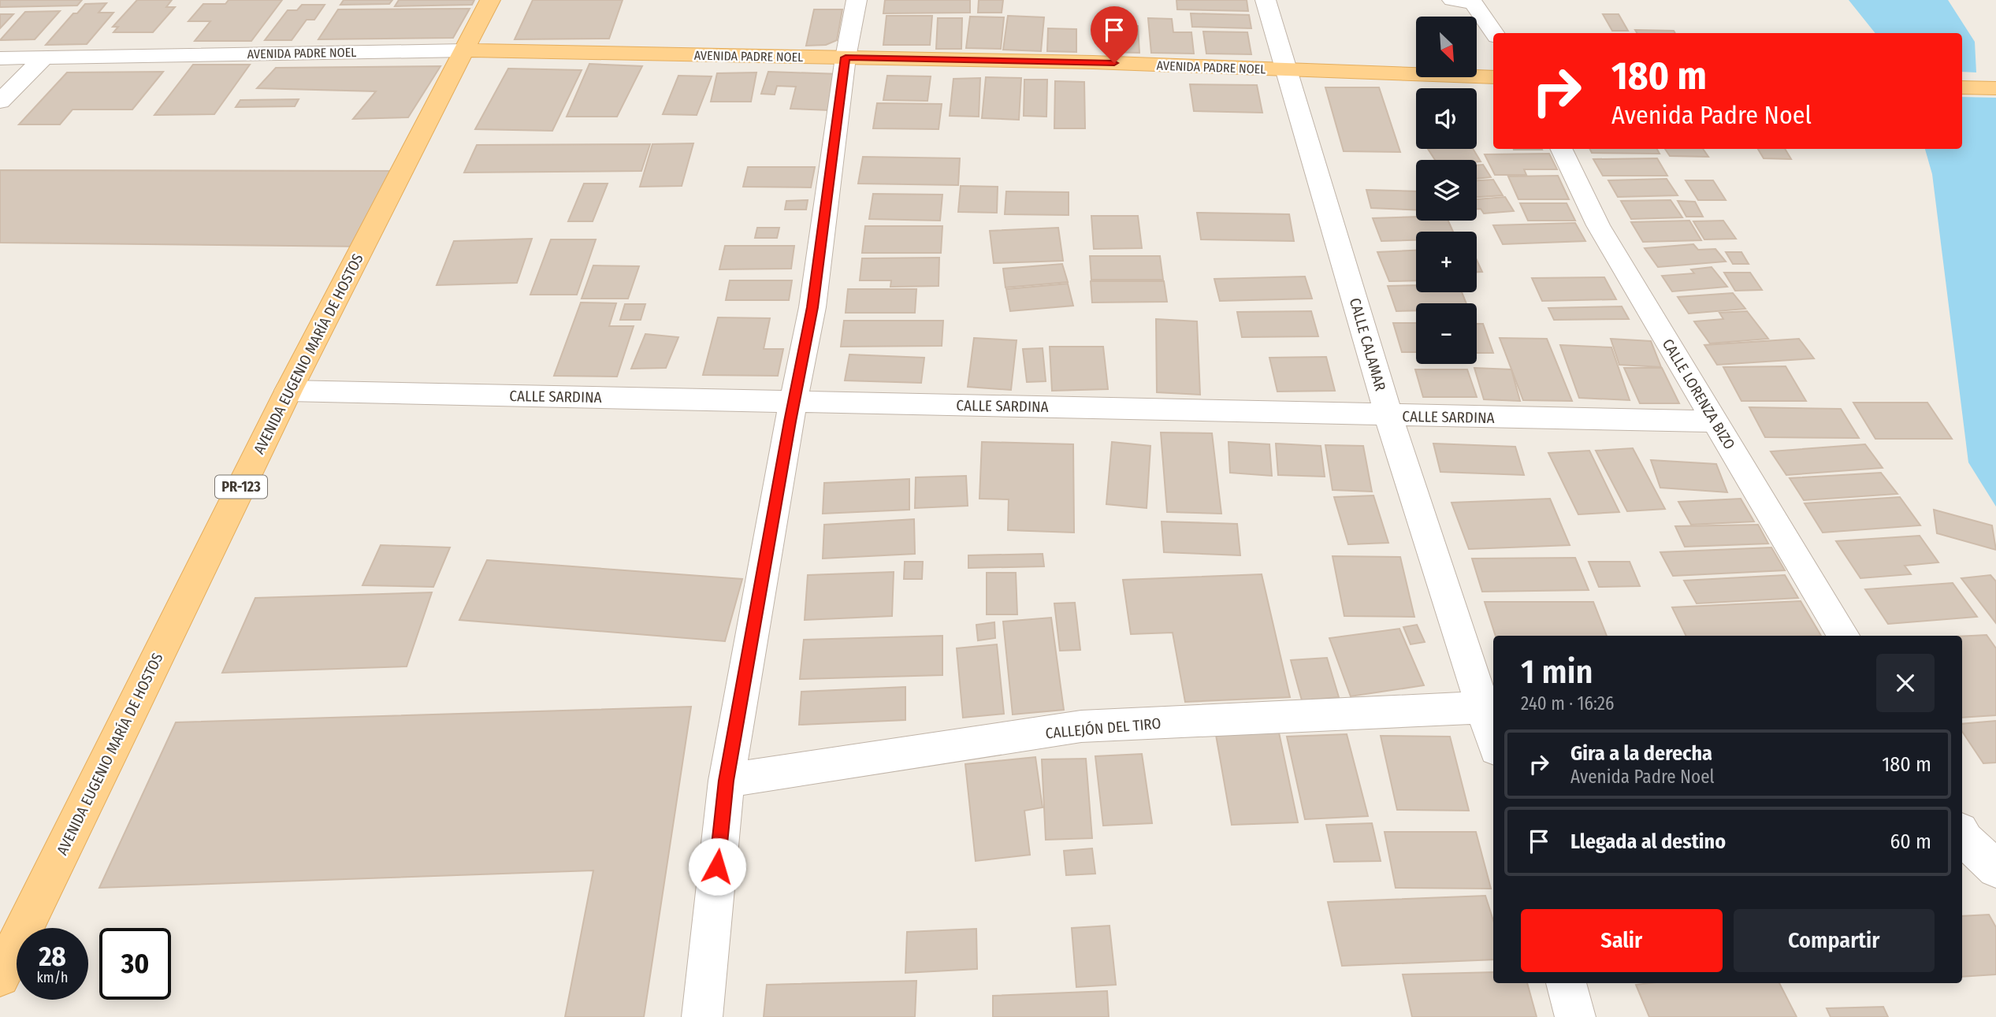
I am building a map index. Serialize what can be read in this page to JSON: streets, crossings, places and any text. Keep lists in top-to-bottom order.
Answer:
{
  "streets": {
    "main road": ["AVENIDA PADRE NOEL", "AVENIDA EUGENIO MARÍA DE HOSTOS", "PR-123"],
    "street": [
      "CALLE CALAMAR",
      "CALLE LORENZA BIZO",
      "CALLE SARDINA",
      "CALLEJÓN DEL TIRO"
    ]
  },
  "crossings": [
    ["AVENIDA PADRE NOEL", "CALLE CALAMAR"],
    ["AVENIDA PADRE NOEL", "AVENIDA EUGENIO MARÍA DE HOSTOS"],
    ["CALLE CALAMAR", "CALLE SARDINA"],
    ["CALLE CALAMAR", "CALLEJÓN DEL TIRO"],
    ["AVENIDA EUGENIO MARÍA DE HOSTOS", "CALLE SARDINA"],
    ["CALLE LORENZA BIZO", "CALLE SARDINA"]
  ],
  "north": "bottom right",
  "page": {
    "map_buttons": ["+", "−"],
    "turn": ["180 m", "Avenida Padre Noel"],
    "heading": ["1 min", "240 m · 16:26"],
    "list": [
      {
        "name": "Gira a la derecha",
        "note": "Avenida Padre Noel",
        "value": "180 m"
      },
      {
        "name": "Llegada al destino",
        "value": "60 m"
      }
    ],
    "buttons": ["Salir", "Compartir"],
    "speed": "28 km/h",
    "limit": "30"
  }
}
